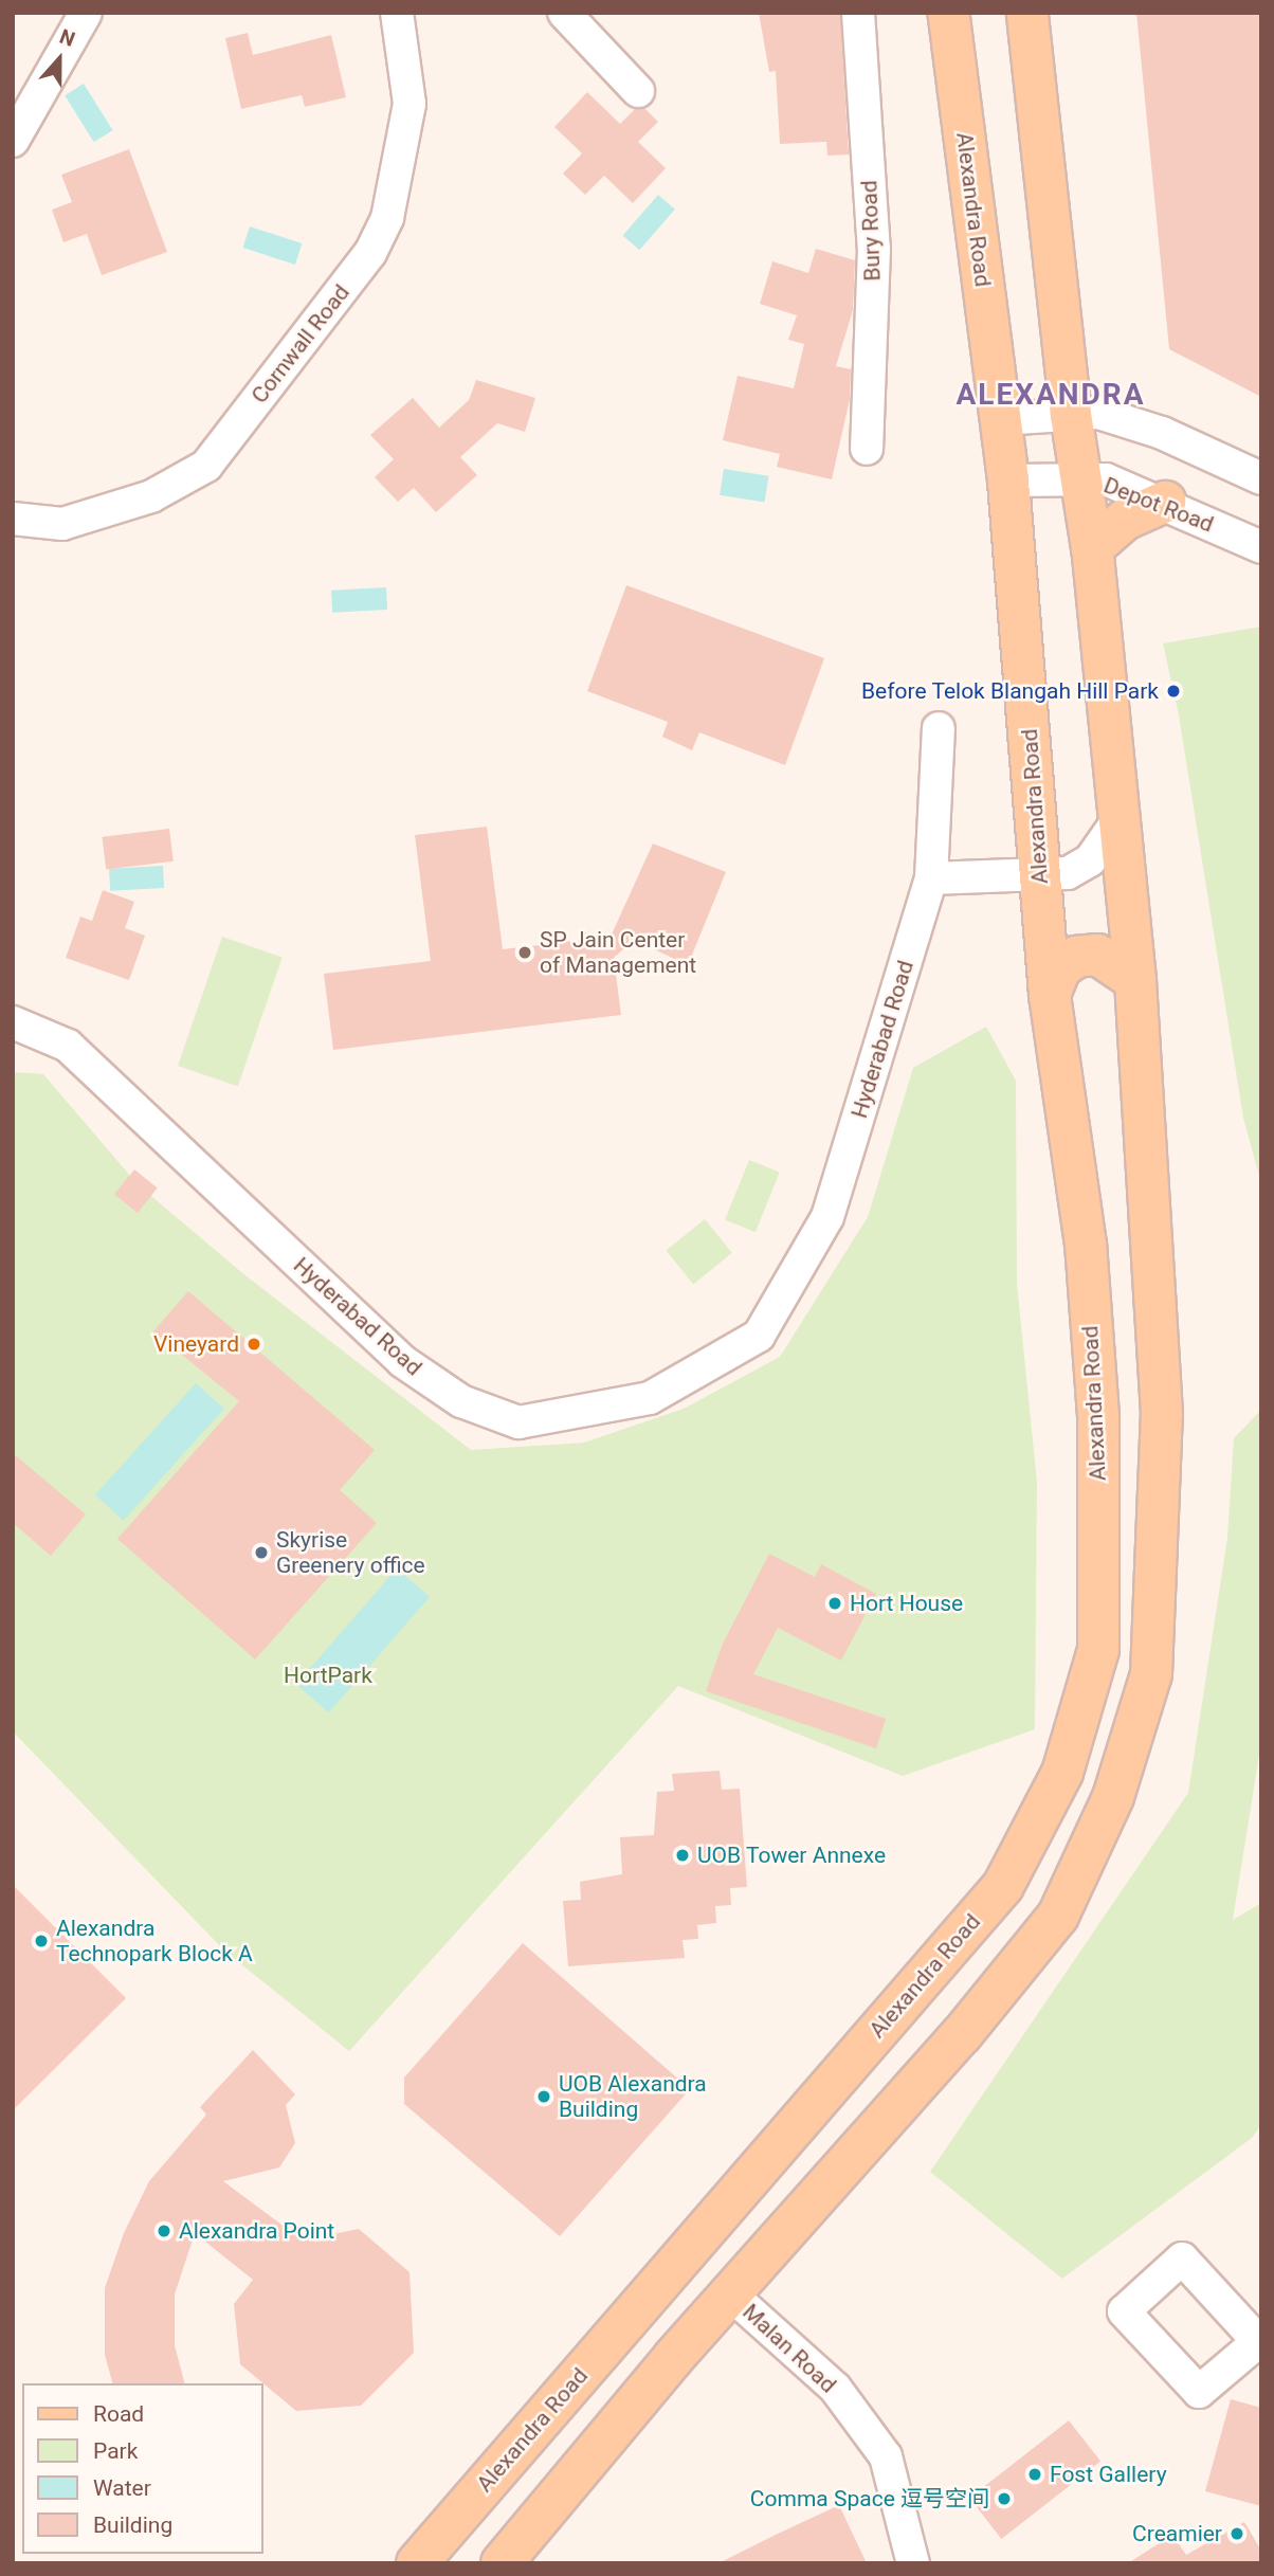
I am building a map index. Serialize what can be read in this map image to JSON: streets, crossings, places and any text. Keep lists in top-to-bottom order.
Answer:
{
  "streets": {
    "main road": ["Alexandra Road"],
    "street": [
      "Bury Road",
      "Cornwall Road",
      "Depot Road",
      "Hyderabad Road",
      "Malan Road"
    ]
  },
  "crossings": [
    ["Alexandra Road", "Depot Road"]
  ],
  "districts": ["ALEXANDRA"],
  "parks": ["HortPark"],
  "places": [
    "Before Telok Blangah Hill Park",
    "SP Jain Center of Management",
    "Vineyard",
    "Skyrise Greenery office",
    "Hort House",
    "UOB Tower Annexe",
    "Alexandra Technopark Block A",
    "UOB Alexandra Building",
    "Alexandra Point",
    "Fost Gallery",
    "Comma Space 逗号空间",
    "Creamier"
  ],
  "legend": [
    "Road",
    "Park",
    "Water",
    "Building"
  ],
  "north": "top"
}
